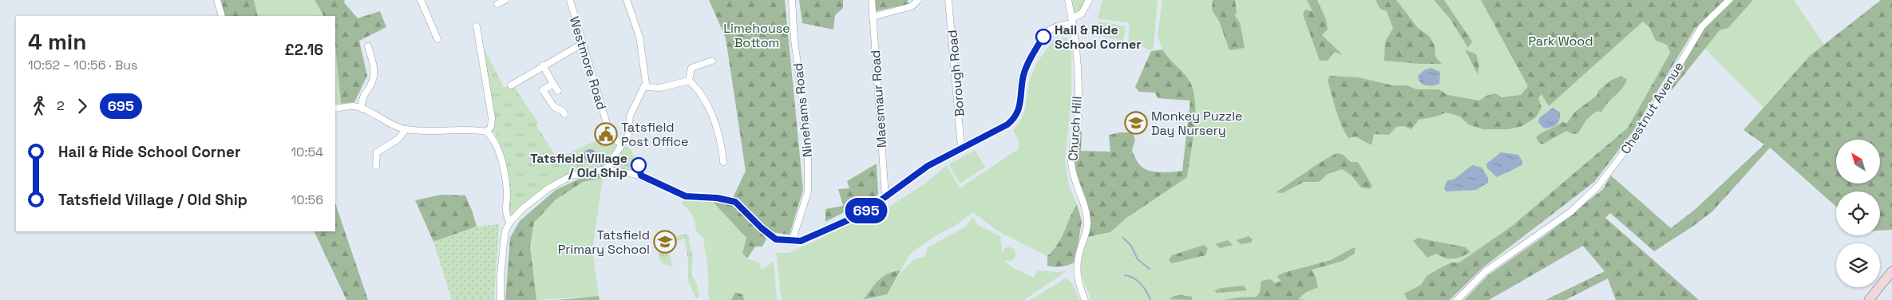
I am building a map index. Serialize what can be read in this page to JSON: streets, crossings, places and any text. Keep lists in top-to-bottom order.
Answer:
{
  "streets": {
    "street": [
      "Westmore Road",
      "Borough Road",
      "Maesmaur Road",
      "Chestnut Avenue",
      "Ninehams Road",
      "Church Hill"
    ]
  },
  "parks": ["Limehouse Bottom", "Park Wood"],
  "places": {
    "other": ["Hail & Ride School Corner", "Tatsfield Village / Old Ship"],
    "school or university": ["Monkey Puzzle Day Nursery", "Tatsfield Primary School"],
    "public building": ["Tatsfield Post Office"]
  },
  "lines": ["bus line 695"],
  "north": "top left",
  "page": {
    "on_map": "695",
    "heading": ["4 min", "10:52 – 10:56 · Bus", "£2.16"],
    "legs": ["2", "695"],
    "list": [
      {
        "name": "Hail & Ride School Corner",
        "value": "10:54"
      },
      {
        "name": "Tatsfield Village / Old Ship",
        "value": "10:56"
      }
    ]
  }
}
